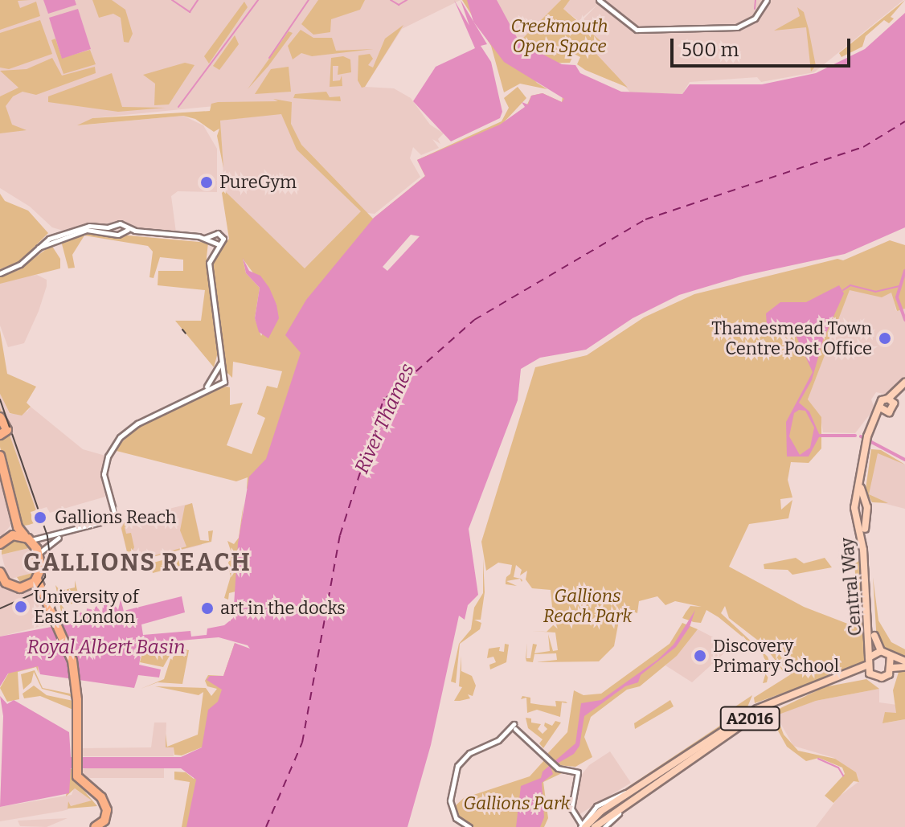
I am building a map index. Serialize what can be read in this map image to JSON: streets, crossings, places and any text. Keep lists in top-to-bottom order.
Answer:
{
  "streets": {
    "main road": ["Central Way", "A2016"]
  },
  "crossings": [
    ["Central Way", "A2016"]
  ],
  "districts": ["GALLIONS REACH"],
  "water": ["River Thames", "Royal Albert Basin"],
  "parks": ["Creekmouth Open Space", "Gallions Reach Park", "Gallions Park"],
  "places": [
    "PureGym",
    "Thamesmead Town Centre Post Office",
    "Gallions Reach",
    "University of East London",
    "art in the docks",
    "Discovery Primary School"
  ],
  "scale_bar": "500 m"
}
